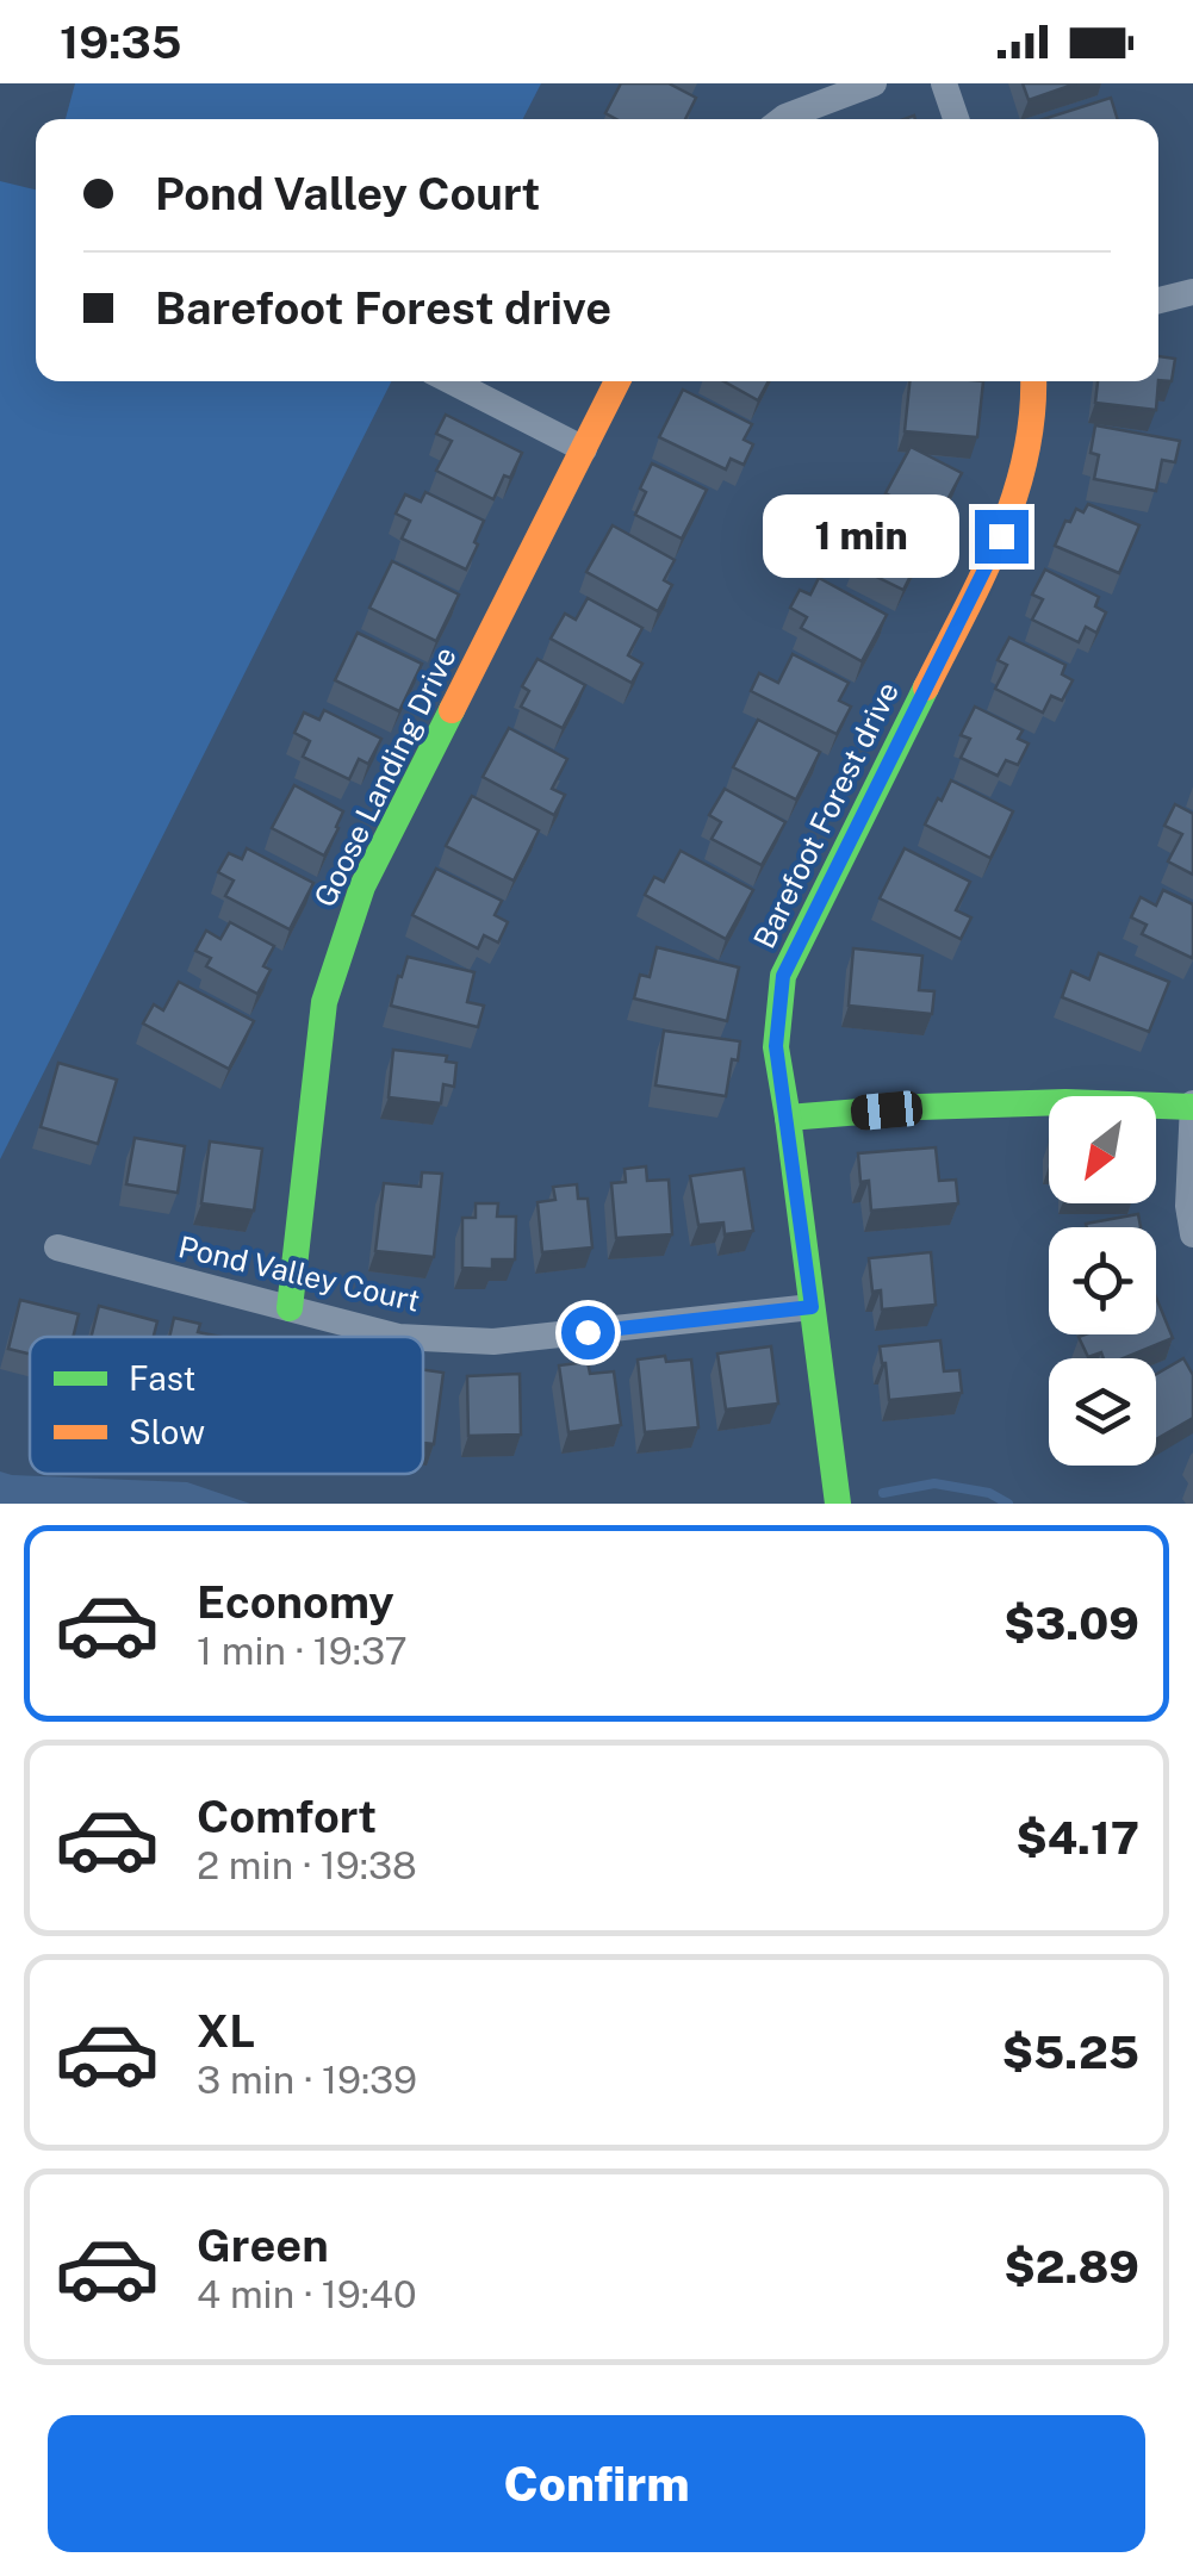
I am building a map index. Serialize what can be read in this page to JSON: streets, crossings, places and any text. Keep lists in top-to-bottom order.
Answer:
{
  "streets": {
    "street": ["Goose Landing Drive", "Barefoot Forest drive", "Pond Valley Court"]
  },
  "crossings": [
    ["Goose Landing Drive", "Pond Valley Court"],
    ["Barefoot Forest drive", "Pond Valley Court"]
  ],
  "legend": ["Fast", "Slow"],
  "north": "bottom left",
  "page": {
    "status": "19:35",
    "banner": ["Pond Valley Court", "Barefoot Forest drive"],
    "bubble": "1 min",
    "list": [
      {
        "name": "Economy",
        "note": "1 min · 19:37",
        "value": "$3.09"
      },
      {
        "name": "Comfort",
        "note": "2 min · 19:38",
        "value": "$4.17"
      },
      {
        "name": "XL",
        "note": "3 min · 19:39",
        "value": "$5.25"
      },
      {
        "name": "Green",
        "note": "4 min · 19:40",
        "value": "$2.89"
      }
    ],
    "buttons": "Confirm"
  }
}
